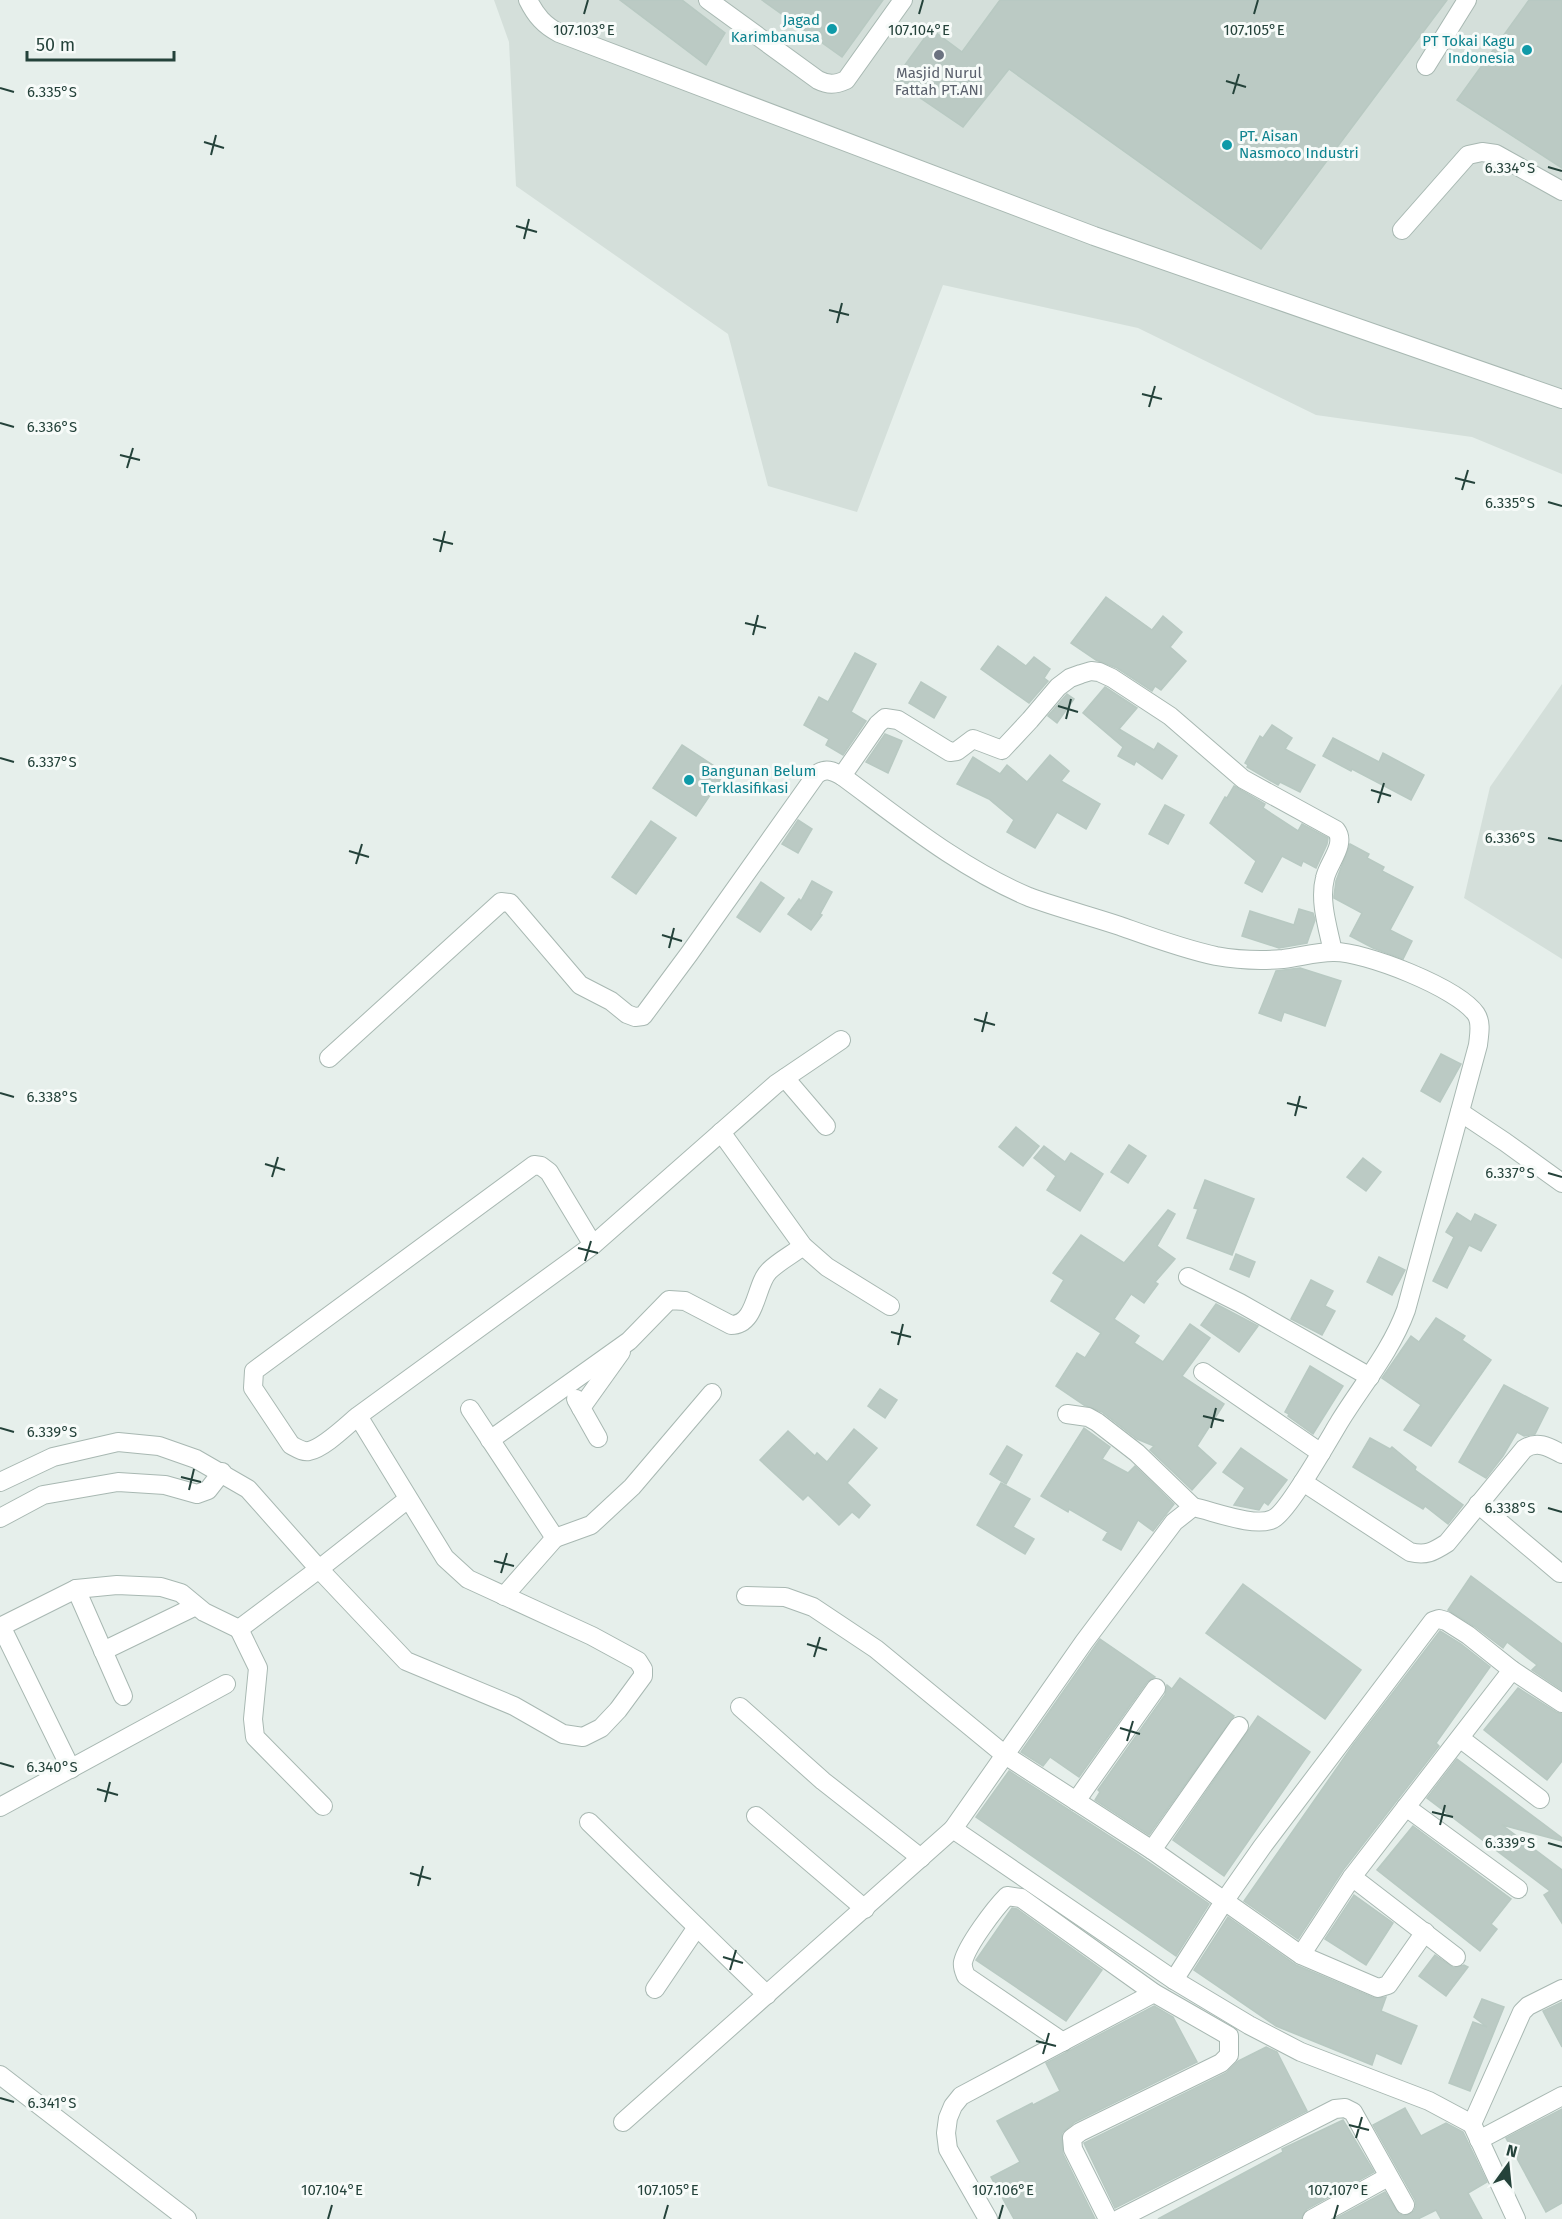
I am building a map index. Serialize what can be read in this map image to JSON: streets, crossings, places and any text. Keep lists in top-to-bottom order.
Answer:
{
  "places": [
    "Jagad Karimbanusa",
    "PT Tokai Kagu Indonesia",
    "Masjid Nurul Fattah PT.ANI",
    "PT. Aisan Nasmoco Industri",
    "Bangunan Belum Terklasifikasi"
  ],
  "scale_bar": "50 m",
  "north": "top",
  "coordinates": [
    "107.103°E",
    "107.104°E",
    "107.105°E",
    "6.335°S",
    "6.334°S",
    "6.336°S",
    "6.337°S",
    "6.338°S",
    "6.339°S",
    "6.340°S",
    "6.341°S",
    "107.106°E",
    "107.107°E"
  ]
}
